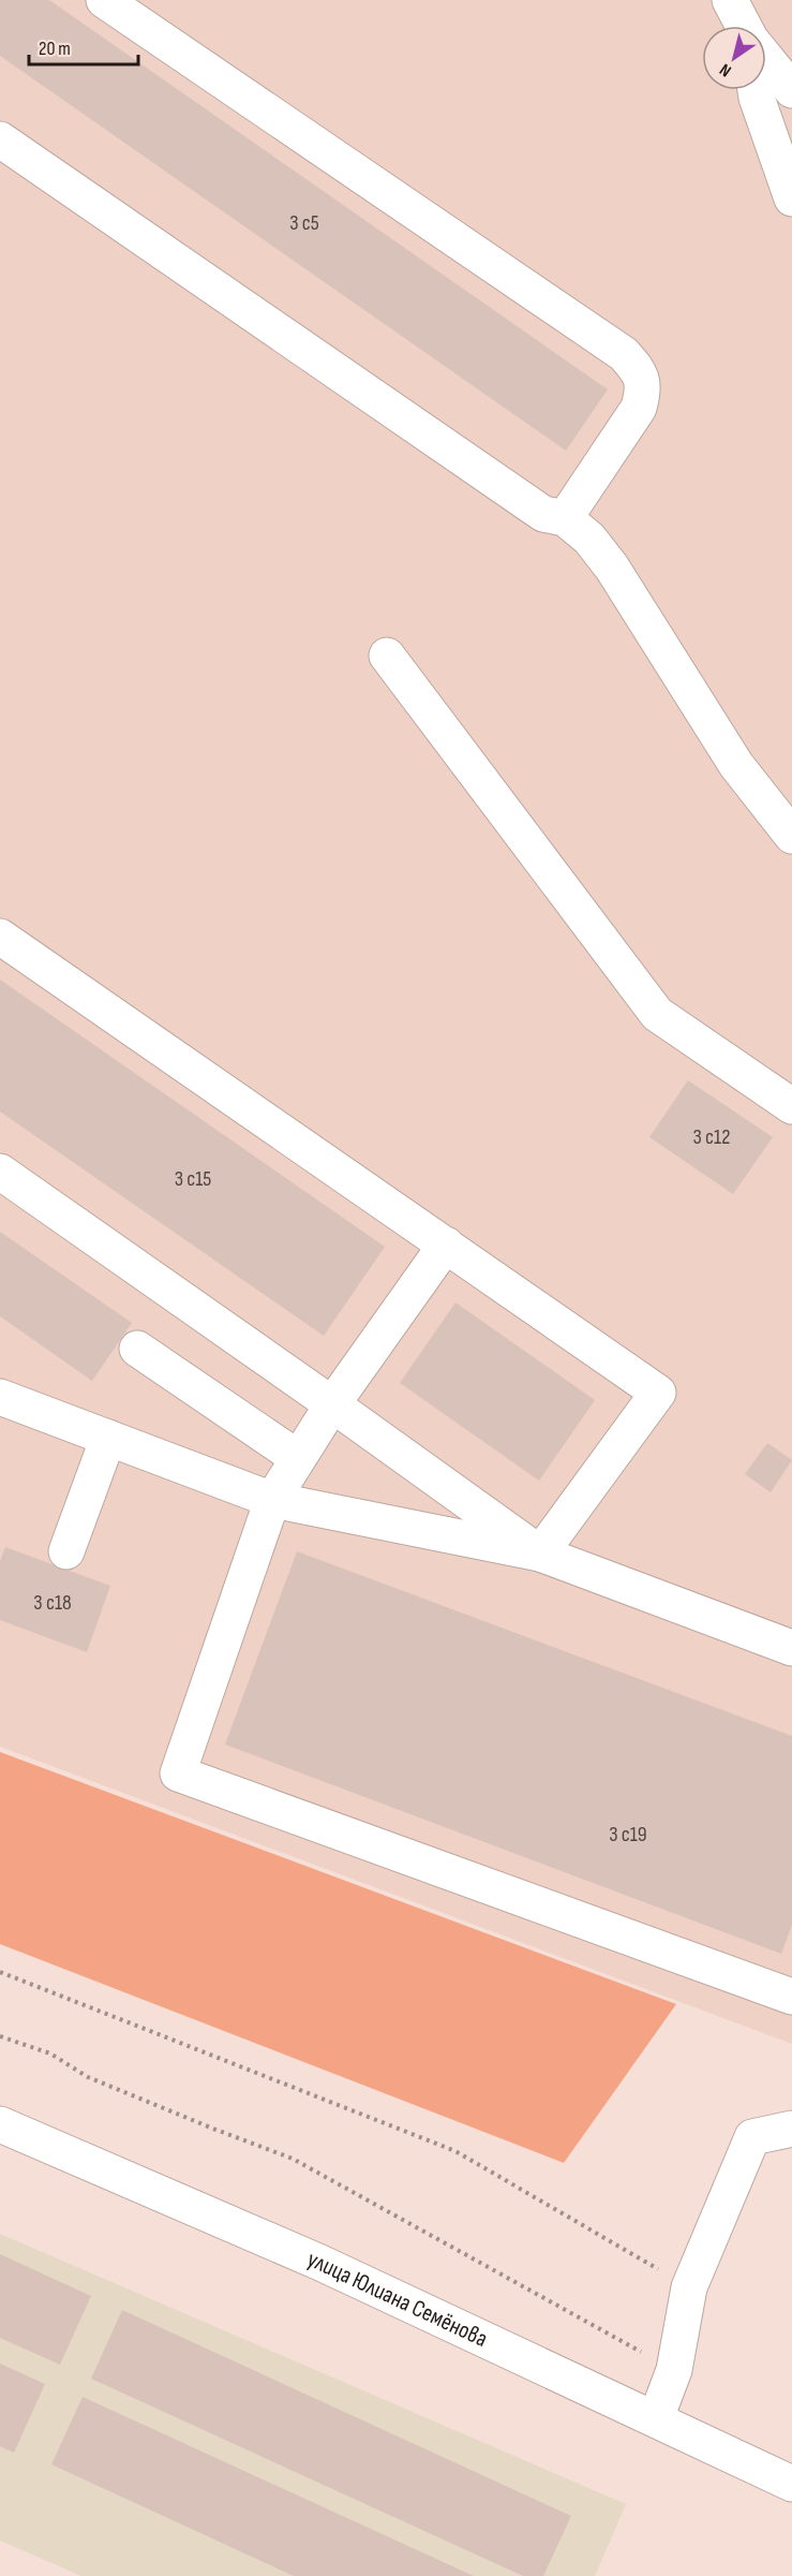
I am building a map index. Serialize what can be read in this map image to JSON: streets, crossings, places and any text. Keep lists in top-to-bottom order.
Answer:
{
  "streets": {
    "street": ["улица Юлиана Семёнова"]
  },
  "house_numbers": [
    "3 c5",
    "3 c12",
    "3 c15",
    "3 c18",
    "3 c19"
  ],
  "scale_bar": "20 m",
  "north": "bottom left"
}
